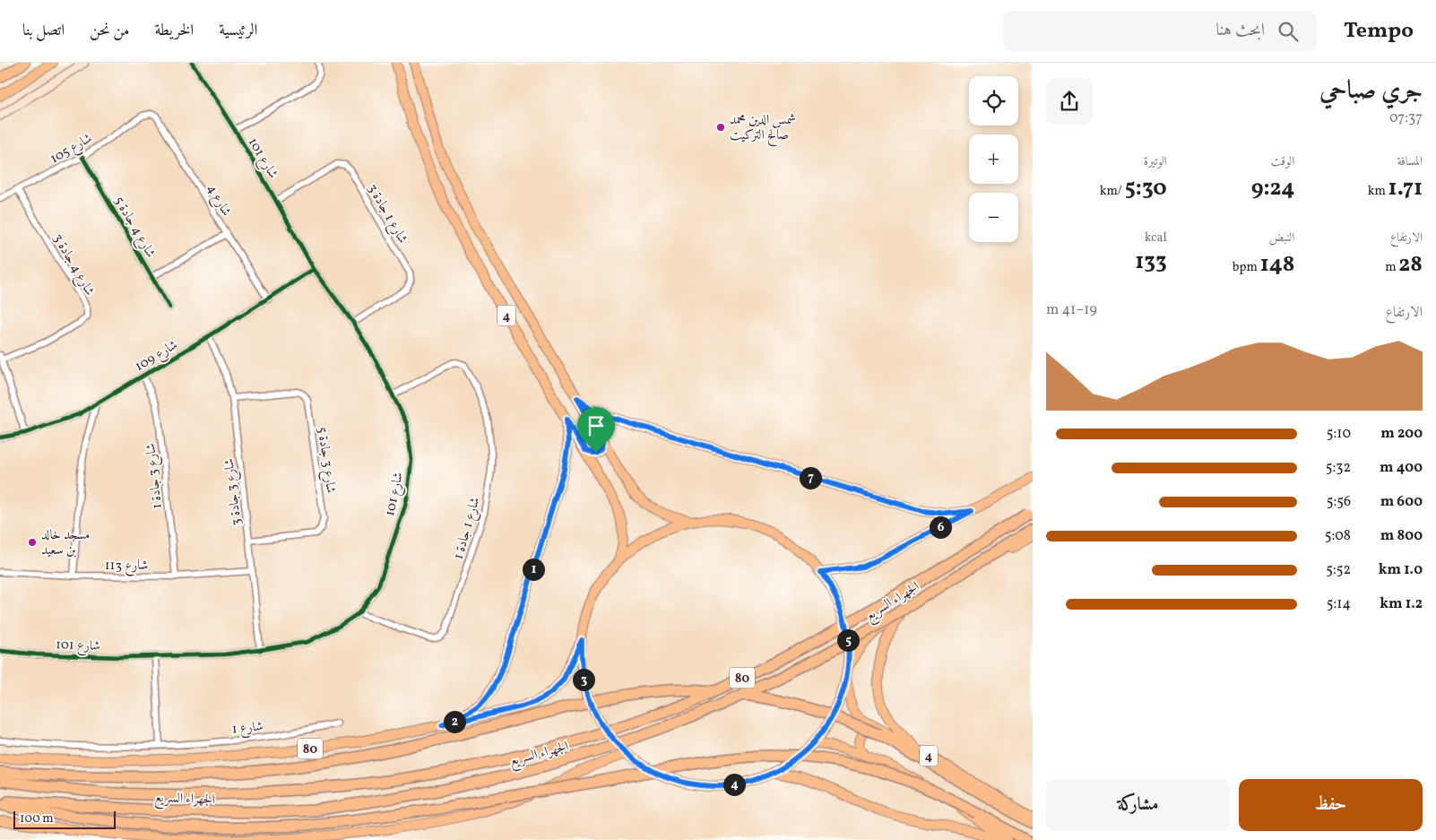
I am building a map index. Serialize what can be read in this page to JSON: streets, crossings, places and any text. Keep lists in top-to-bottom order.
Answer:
{
  "streets": {
    "highway": ["الجهراء السريع", "80"],
    "main road": ["4"],
    "street": [
      "شارع 105",
      "شارع 101",
      "شارع 4",
      "شارع 1 جادة 3",
      "شارع 4 جادة 5",
      "شارع 4 جادة 3",
      "شارع 109",
      "شارع 3 جادة 5",
      "شارع 3 جادة 1",
      "شارع 3 جادة 3",
      "شارع 1 جادة 1",
      "شارع 113",
      "شارع 1"
    ]
  },
  "crossings": [
    ["شارع 105", "شارع 4"],
    ["شارع 105", "شارع 4 جادة 5"],
    ["شارع 105", "شارع 4 جادة 3"],
    ["شارع 101", "شارع 1 جادة 3"],
    ["شارع 101", "شارع 109"],
    ["شارع 101", "شارع 3 جادة 3"],
    ["شارع 101", "شارع 1 جادة 1"],
    ["شارع 4", "شارع 4 جادة 5"],
    ["شارع 4", "شارع 109"],
    ["4", "80"],
    ["شارع 109", "شارع 3 جادة 1"],
    ["شارع 109", "شارع 3 جادة 3"],
    ["شارع 3 جادة 5", "شارع 3 جادة 3"],
    ["شارع 3 جادة 1", "شارع 113"],
    ["شارع 3 جادة 3", "شارع 113"],
    ["الجهراء السريع", "80"]
  ],
  "places": ["شمس الدين محمد صالح التركيت", "مسجد خالد بن سعيد"],
  "scale_bar": "100 m",
  "page": {
    "header": "Tempo",
    "search": "ابحث هنا",
    "nav": [
      "الرئيسية",
      "الخريطة",
      "من نحن",
      "اتصل بنا"
    ],
    "heading": ["جري صباحي", "07:37"],
    "map_buttons": ["+", "−"],
    "stats": [
      ["المسافة", "1.71 km"],
      ["الوقت", "9:24"],
      ["الوتيرة", "5:30 /km"],
      ["الارتفاع", "28 m"],
      ["النبض", "148 bpm"],
      ["kcal", "133"]
    ],
    "chart": ["الارتفاع", "19–41 m"],
    "list": [
      {
        "name": "200 m",
        "note": "5:10"
      },
      {
        "name": "400 m",
        "note": "5:32"
      },
      {
        "name": "600 m",
        "note": "5:56"
      },
      {
        "name": "800 m",
        "note": "5:08"
      },
      {
        "name": "1.0 km",
        "note": "5:52"
      },
      {
        "name": "1.2 km",
        "note": "5:14"
      }
    ],
    "pins": [
      "7",
      "6",
      "1",
      "5",
      "3",
      "2",
      "4"
    ],
    "buttons": ["حفظ", "مشاركة"],
    "scale": "100 m"
  }
}
